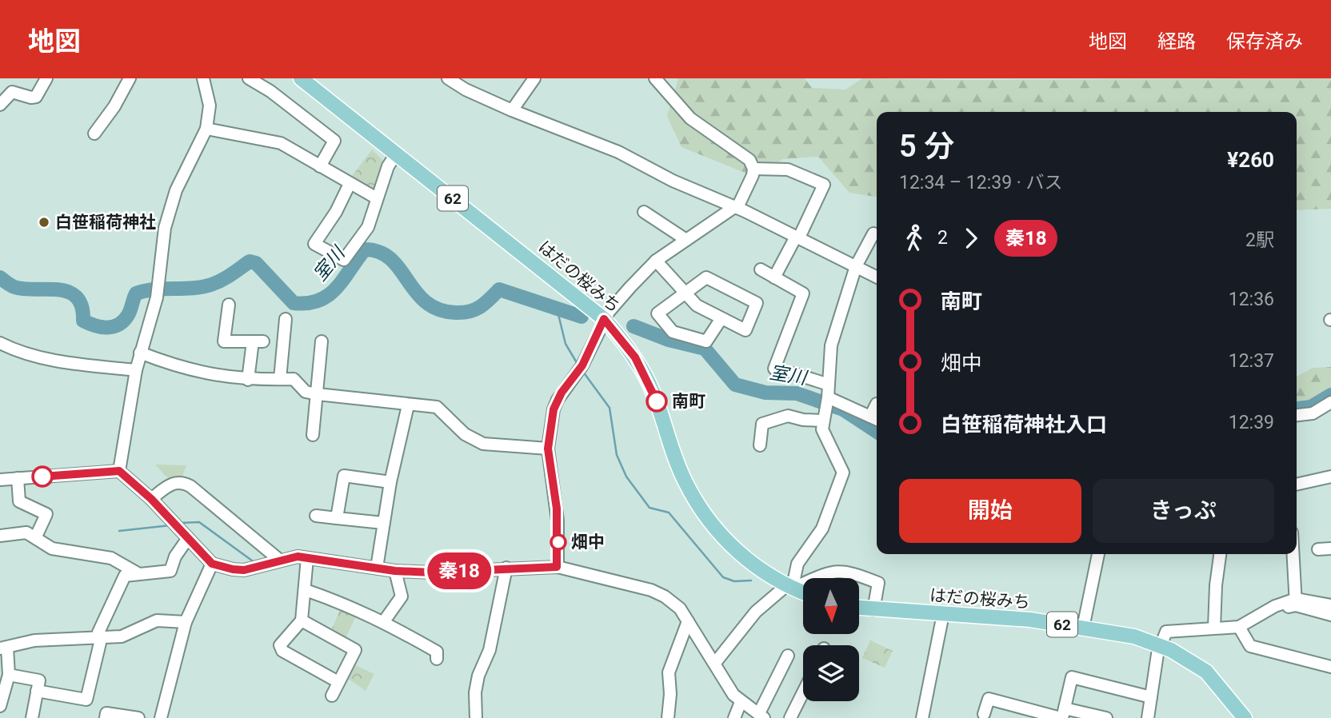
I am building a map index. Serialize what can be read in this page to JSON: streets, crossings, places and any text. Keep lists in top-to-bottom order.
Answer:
{
  "streets": {
    "main road": ["62", "はだの桜みち"]
  },
  "water": ["室川"],
  "places": ["白笹稲荷神社", "南町", "畑中"],
  "lines": ["bus line 秦18"],
  "north": "bottom",
  "page": {
    "header": "地図",
    "nav": ["地図", "経路", "保存済み"],
    "on_map": "秦18",
    "heading": ["5 分", "12:34 – 12:39 · バス", "¥260"],
    "legs": ["2", "秦18", "2駅"],
    "list": [
      {
        "name": "南町",
        "value": "12:36"
      },
      {
        "name": "畑中",
        "value": "12:37"
      },
      {
        "name": "白笹稲荷神社入口",
        "value": "12:39"
      }
    ],
    "buttons": ["開始", "きっぷ"]
  }
}
